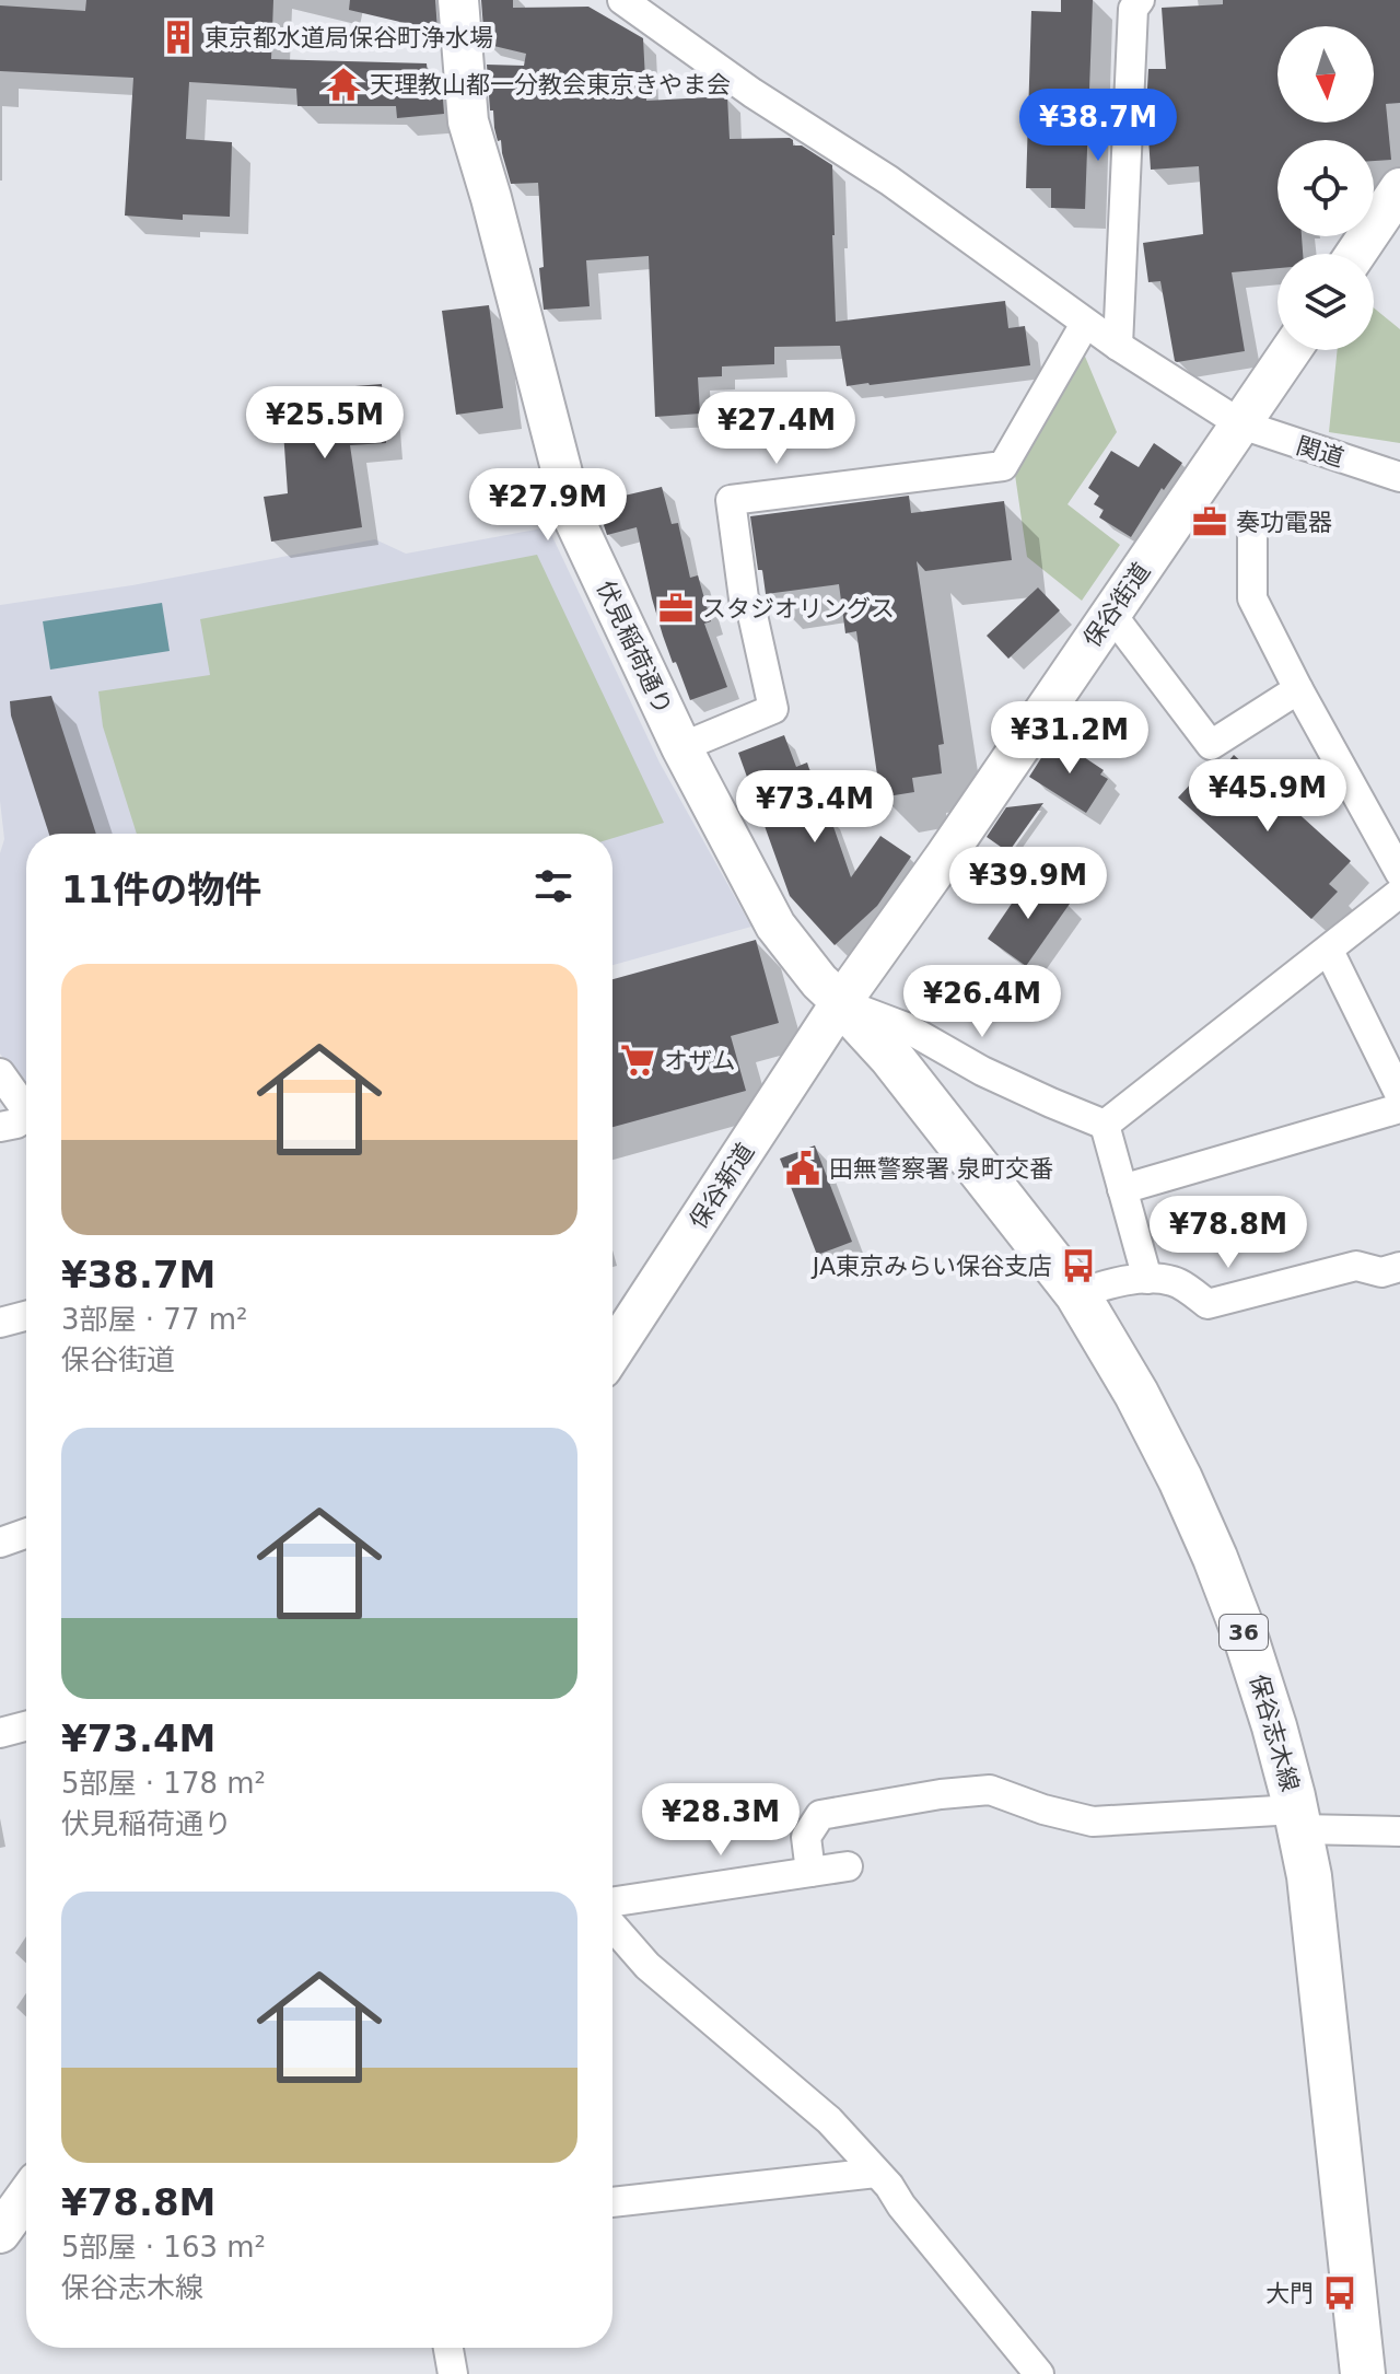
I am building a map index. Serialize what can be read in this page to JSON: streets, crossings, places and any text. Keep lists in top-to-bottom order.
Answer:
{
  "streets": {
    "main road": [
      "保谷街道",
      "伏見稲荷通り",
      "保谷新道",
      "36",
      "保谷志木線"
    ],
    "street": ["関道"]
  },
  "crossings": [
    ["関道", "保谷街道"],
    ["保谷街道", "伏見稲荷通り"],
    ["保谷街道", "保谷新道"],
    ["保谷街道", "保谷志木線"],
    ["伏見稲荷通り", "保谷新道"],
    ["伏見稲荷通り", "保谷志木線"],
    ["保谷新道", "保谷志木線"]
  ],
  "places": {
    "building": ["東京都水道局保谷町浄水場"],
    "temple": ["天理教山都一分教会東京きやま会"],
    "office": ["奏功電器", "スタジオリングス"],
    "supermarket": ["オザム"],
    "public building": ["田無警察署 泉町交番"],
    "bus stop": ["JA東京みらい保谷支店", "大門"]
  },
  "north": "bottom",
  "page": {
    "price": [
      "¥38.7M",
      "¥25.5M",
      "¥27.4M",
      "¥27.9M",
      "¥31.2M",
      "¥45.9M",
      "¥73.4M",
      "¥39.9M",
      "¥26.4M",
      "¥78.8M",
      "¥28.3M"
    ],
    "heading": "11件の物件",
    "list": [
      {
        "name": "¥38.7M",
        "note": "3部屋 · 77 m² · 保谷街道"
      },
      {
        "name": "¥73.4M",
        "note": "5部屋 · 178 m² · 伏見稲荷通り"
      },
      {
        "name": "¥78.8M",
        "note": "5部屋 · 163 m² · 保谷志木線"
      }
    ]
  }
}
